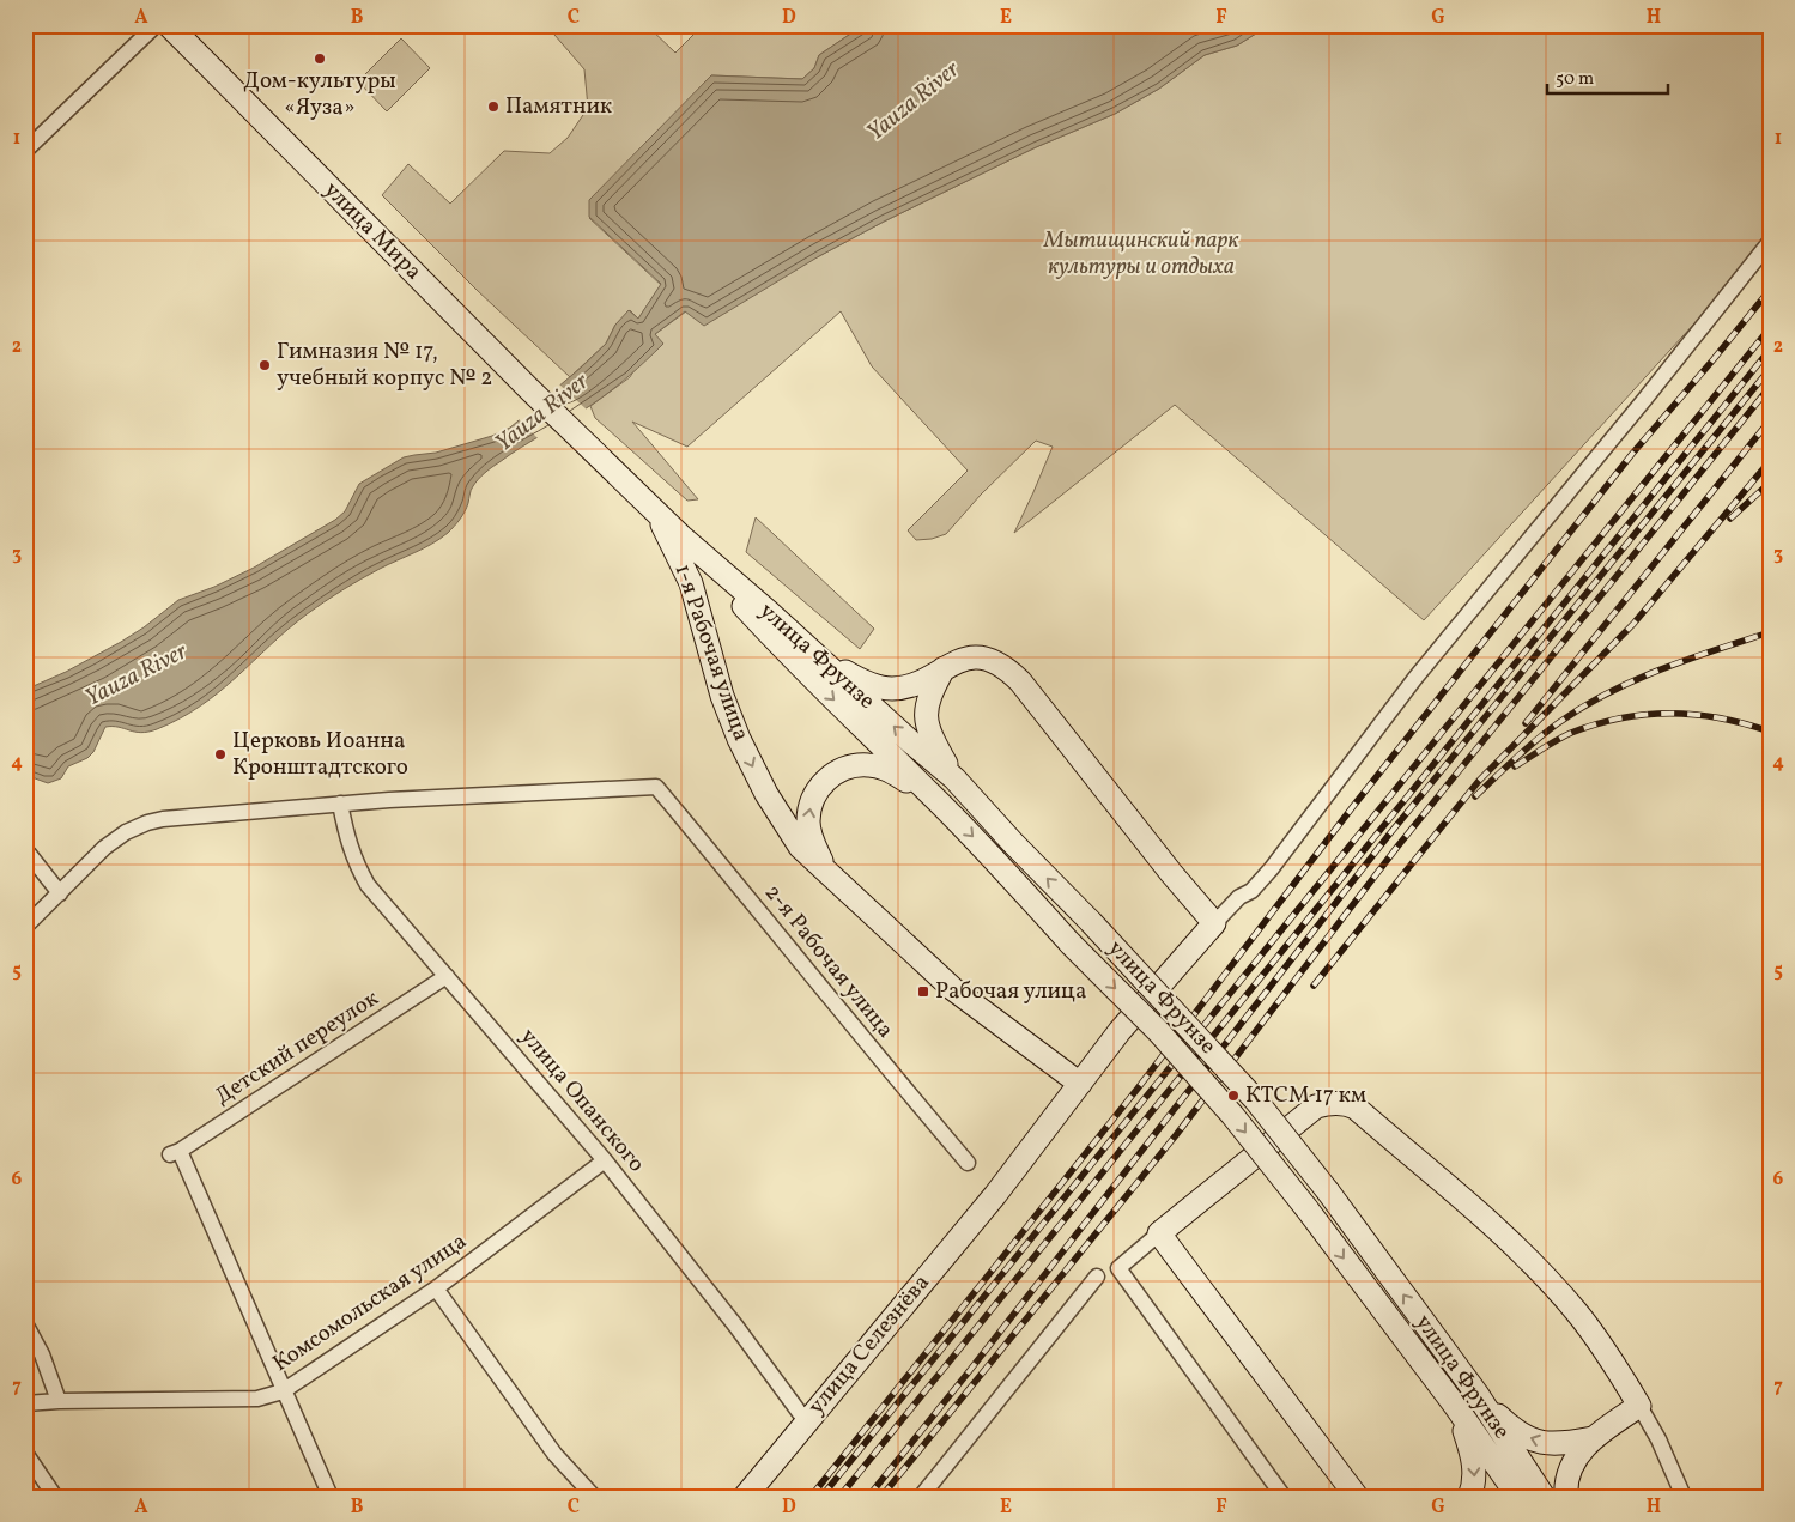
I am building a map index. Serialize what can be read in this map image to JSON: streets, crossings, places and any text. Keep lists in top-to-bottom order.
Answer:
{
  "streets": {
    "main road": [
      "улица Мира",
      "1-я Рабочая улица",
      "улица Фрунзе",
      "улица Селезнёва"
    ],
    "street": [
      "2-я Рабочая улица",
      "Детский переулок",
      "улица Опанского",
      "Комсомольская улица"
    ]
  },
  "crossings": [
    ["улица Мира", "улица Фрунзе"],
    ["1-я Рабочая улица", "улица Фрунзе"],
    ["1-я Рабочая улица", "улица Селезнёва"],
    ["2-я Рабочая улица", "улица Опанского"],
    ["Детский переулок", "улица Опанского"],
    ["Детский переулок", "Комсомольская улица"],
    ["улица Опанского", "Комсомольская улица"],
    ["улица Опанского", "улица Селезнёва"]
  ],
  "one_way": ["1-я Рабочая улица"],
  "water": ["Yauza River"],
  "parks": ["Мытищинский парк культуры и отдыха"],
  "places": {
    "other": [
      "Дом-культуры «Яуза»",
      "Памятник",
      "Гимназия № 17, учебный корпус № 2",
      "Церковь Иоанна Кронштадтского",
      "КТСМ 17 км"
    ],
    "transit": ["Рабочая улица"]
  },
  "scale_bar": "50 m",
  "grid": {
    "columns": [
      "A",
      "B",
      "C",
      "D",
      "E",
      "F",
      "G",
      "H"
    ],
    "rows": [
      "1",
      "2",
      "3",
      "4",
      "5",
      "6",
      "7"
    ]
  }
}
